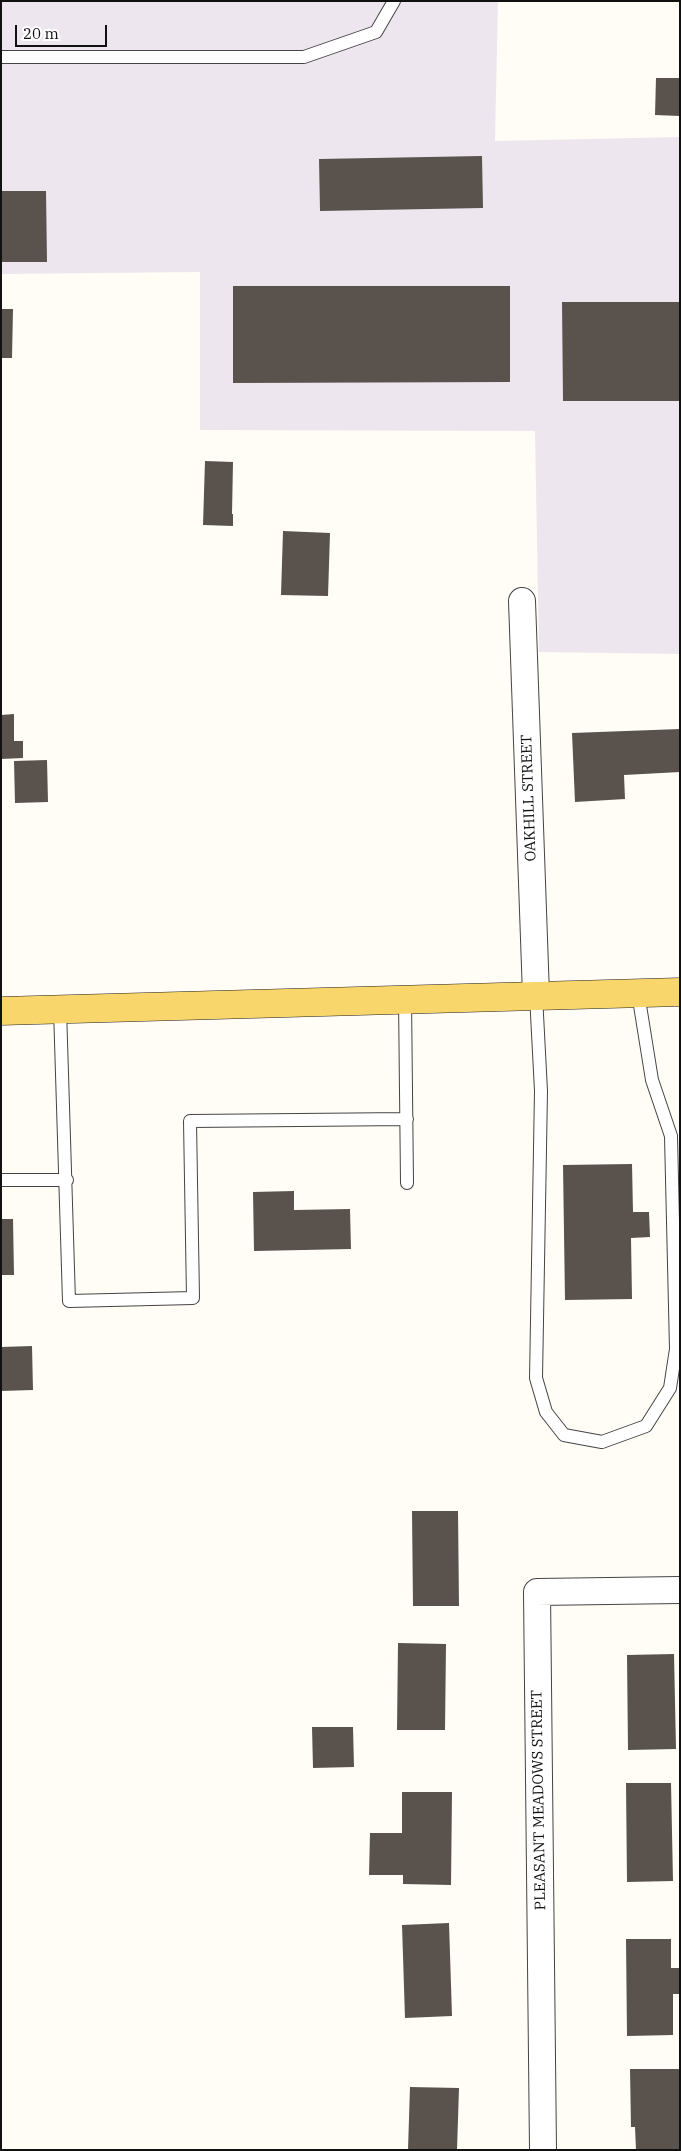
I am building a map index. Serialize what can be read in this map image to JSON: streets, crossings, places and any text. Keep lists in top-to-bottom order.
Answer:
{
  "streets": {
    "street": ["OAKHILL STREET", "PLEASANT MEADOWS STREET"]
  },
  "scale_bar": "20 m"
}
